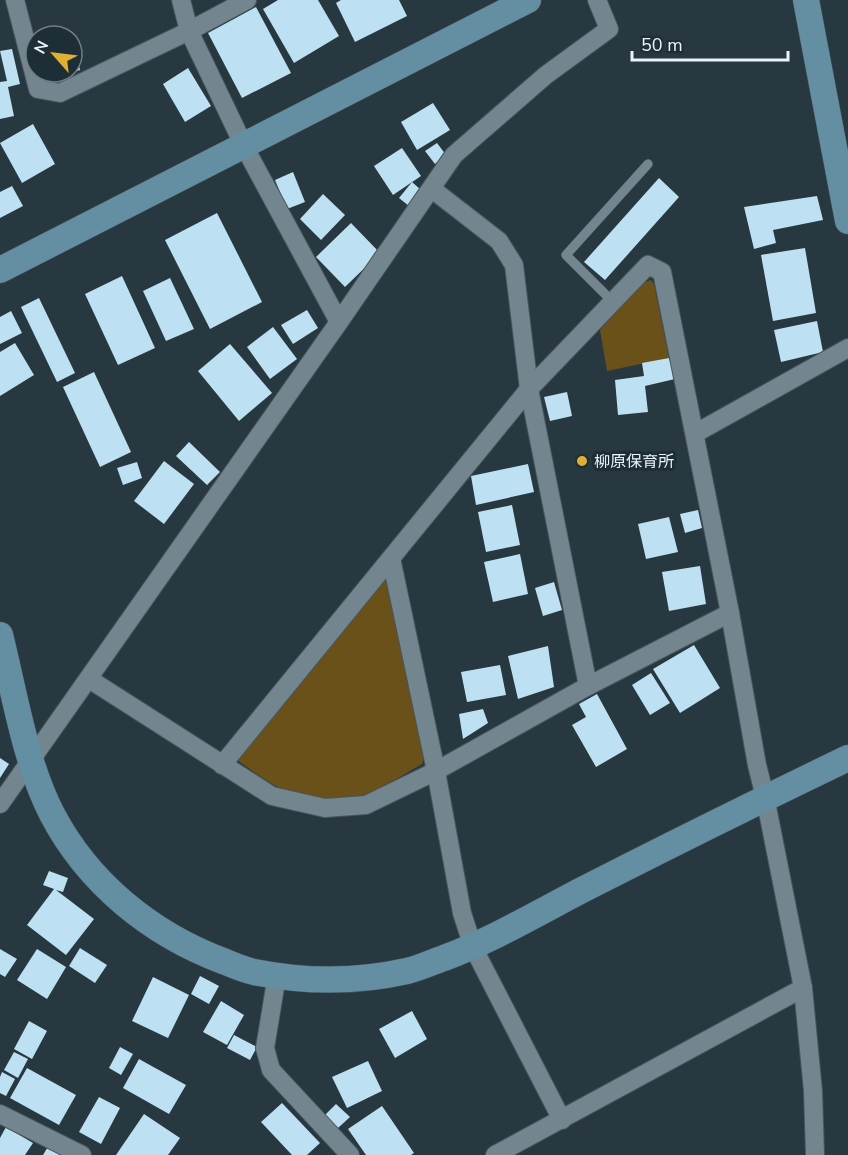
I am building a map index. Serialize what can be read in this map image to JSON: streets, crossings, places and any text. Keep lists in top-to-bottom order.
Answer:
{
  "places": ["柳原保育所"],
  "scale_bar": "50 m",
  "north": "top left"
}
